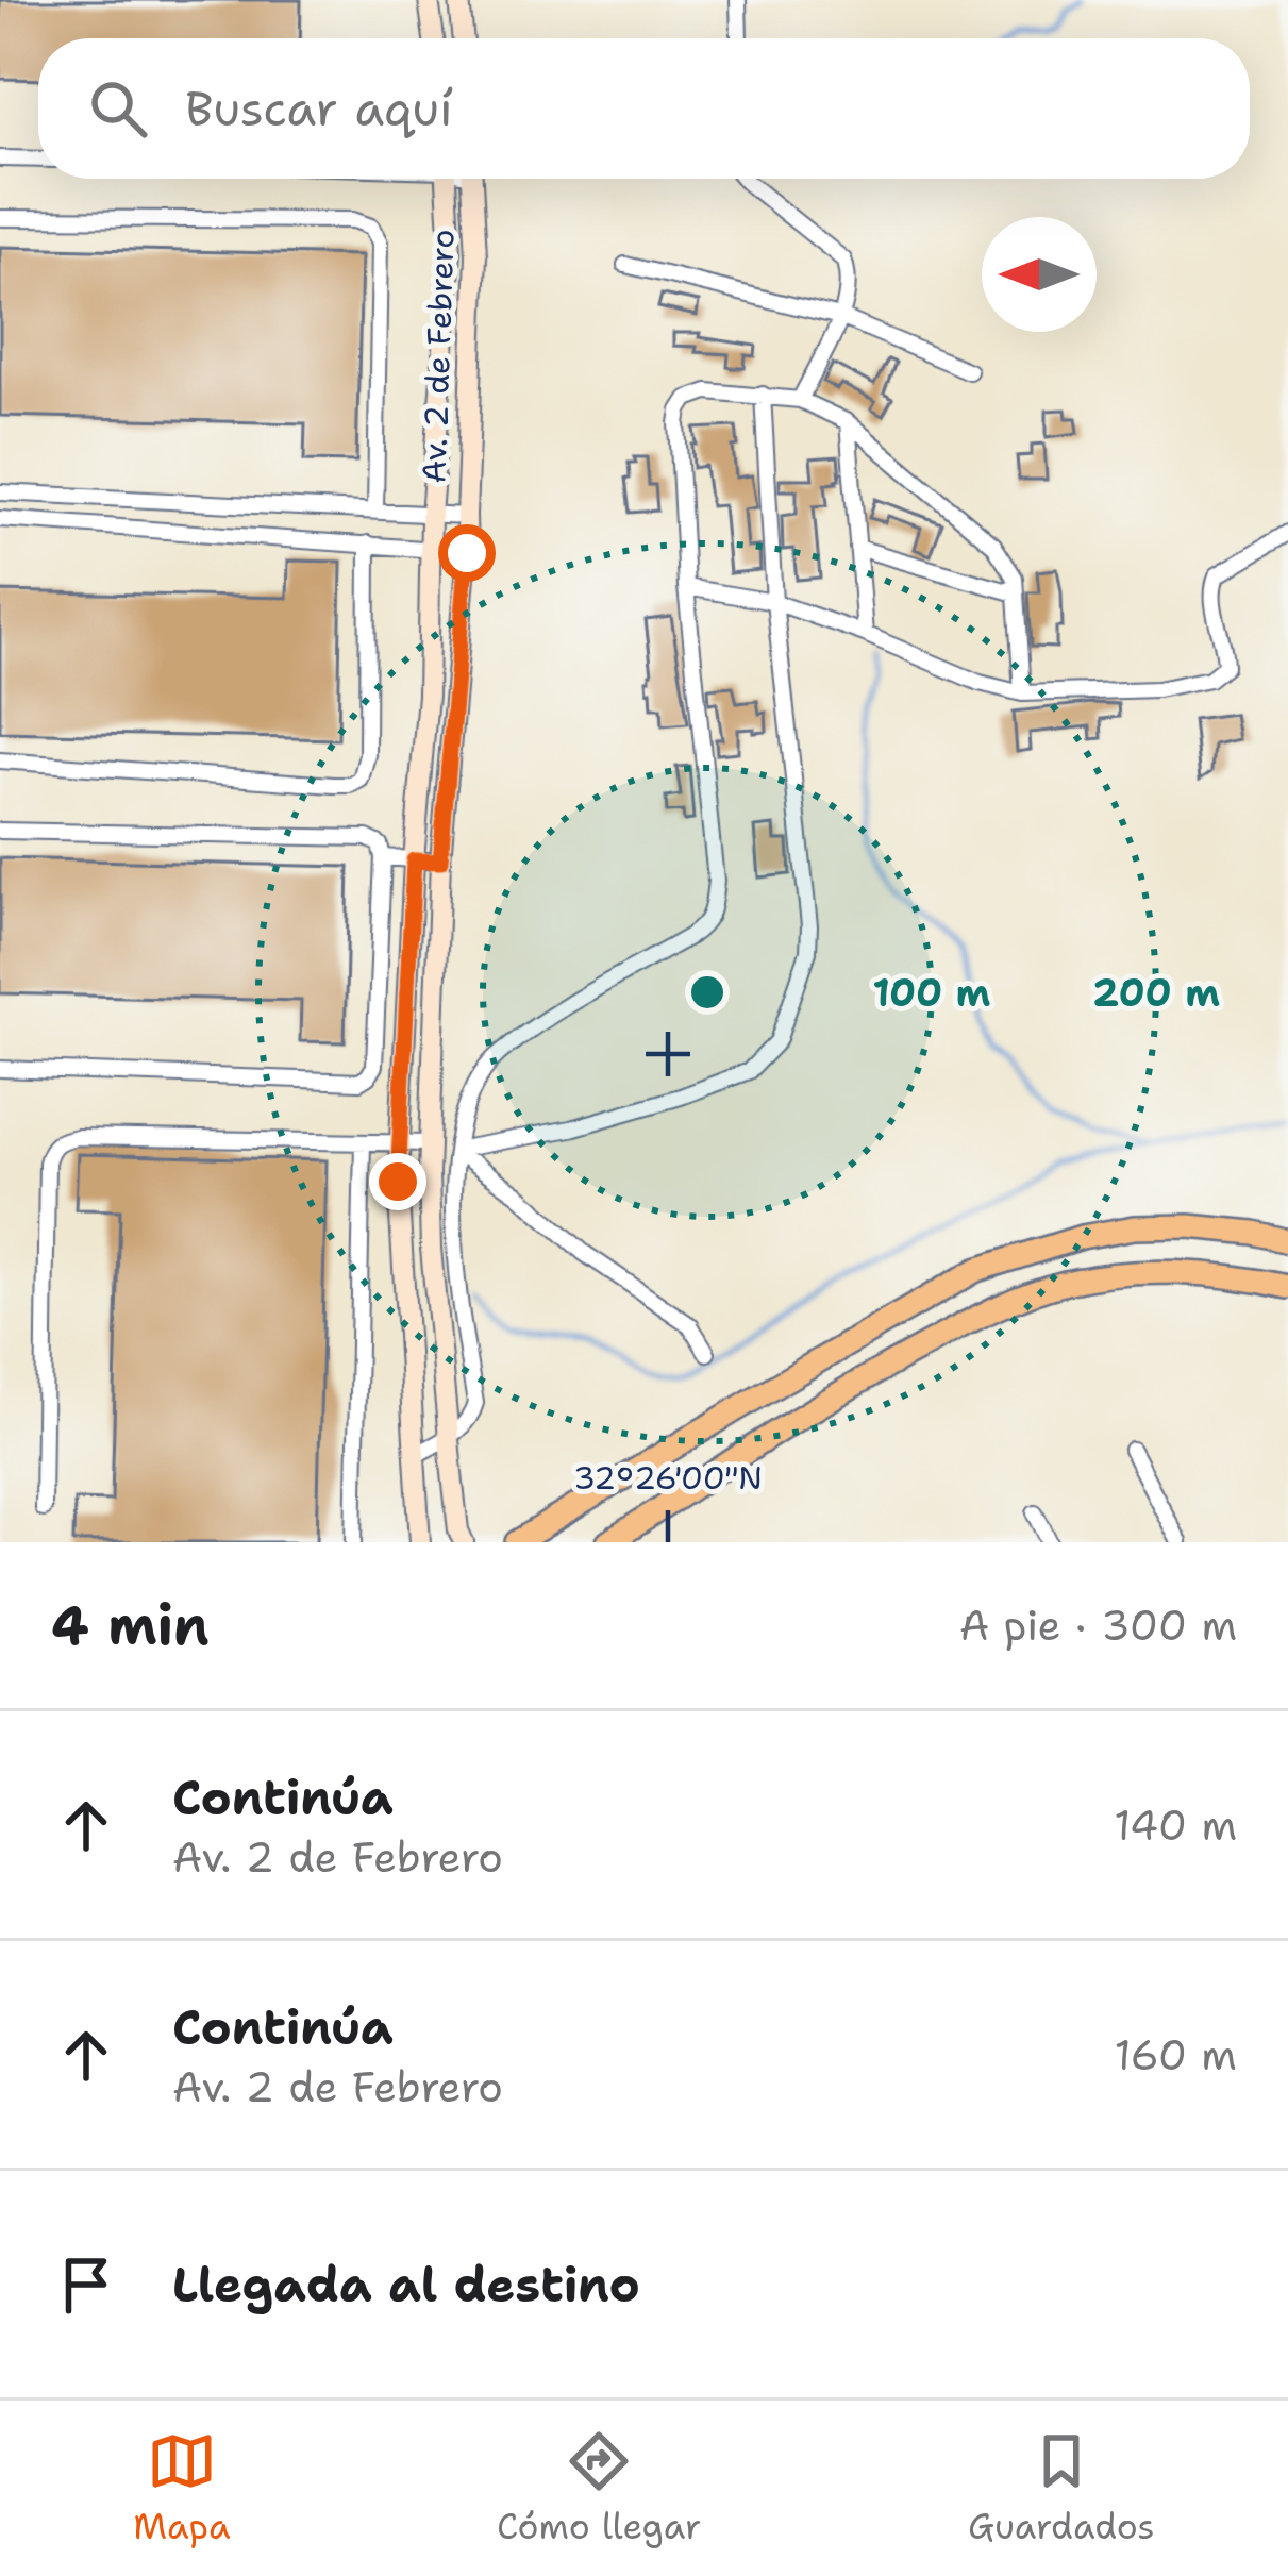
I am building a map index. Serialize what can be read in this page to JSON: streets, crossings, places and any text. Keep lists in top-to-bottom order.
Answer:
{
  "streets": {
    "main road": ["Av. 2 de Febrero"]
  },
  "north": "left",
  "page": {
    "search": "Buscar aquí",
    "heading": ["4 min", "A pie · 300 m"],
    "list": [
      ["Continúa", "Av. 2 de Febrero", "140 m"],
      ["Continúa", "Av. 2 de Febrero", "160 m"],
      "Llegada al destino"
    ],
    "nav": ["Mapa", "Cómo llegar", "Guardados"]
  },
  "coordinates": ["32°26'00\"N"],
  "rings": ["100 m", "200 m"]
}
